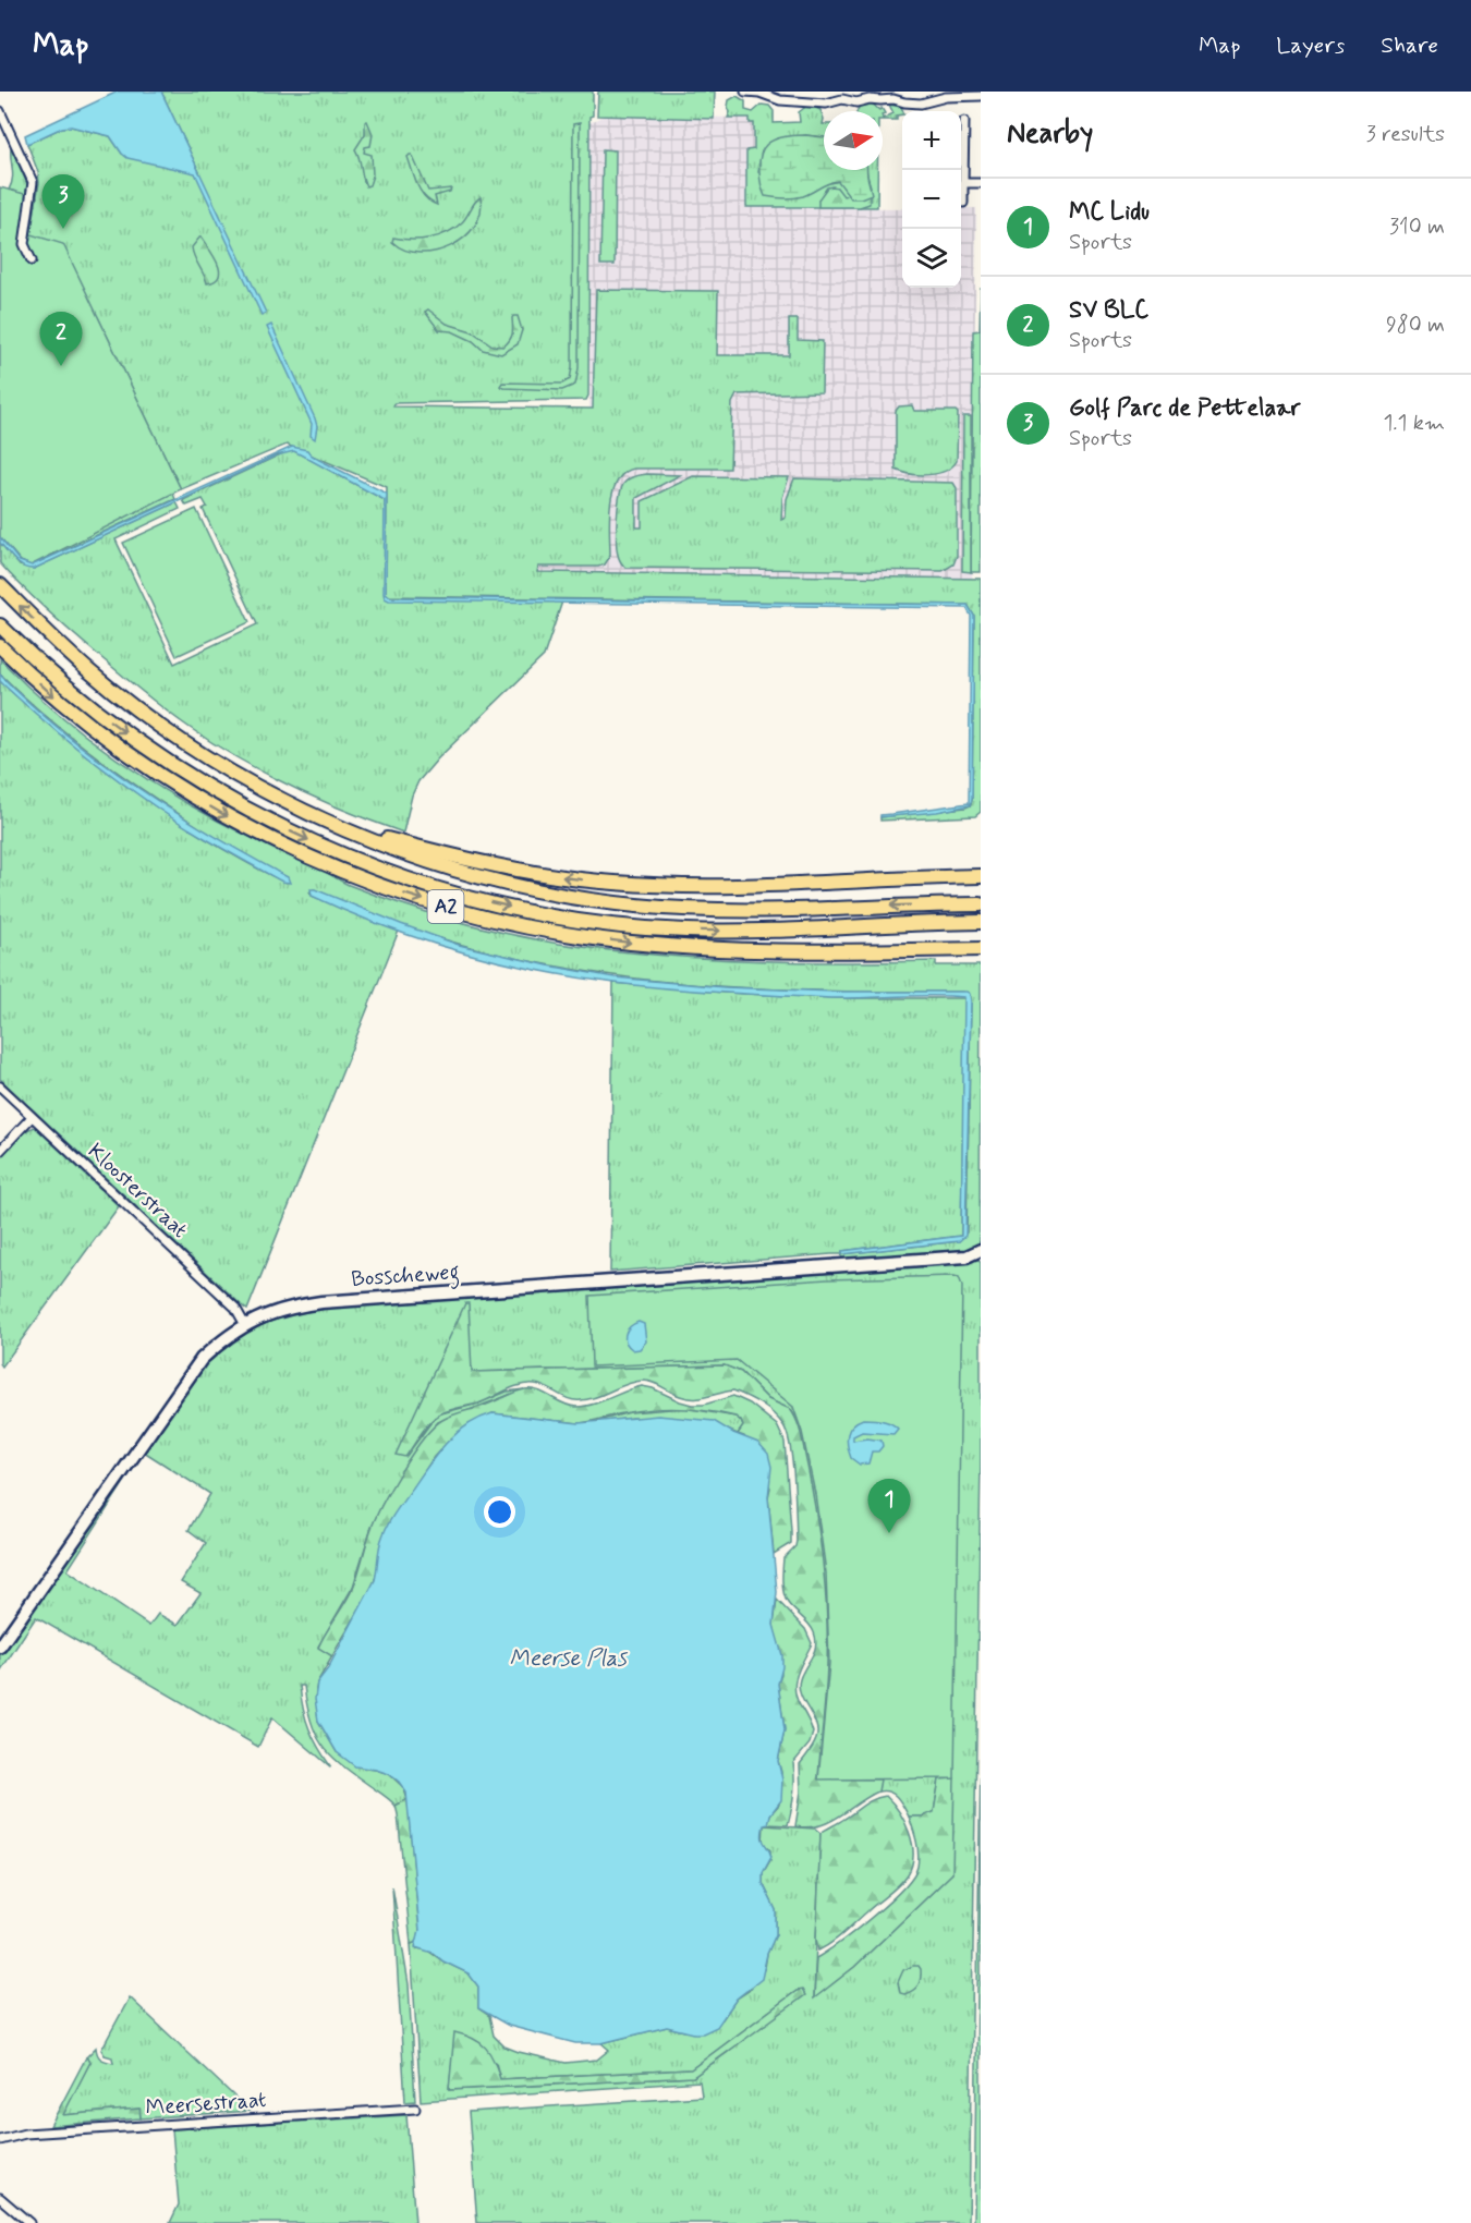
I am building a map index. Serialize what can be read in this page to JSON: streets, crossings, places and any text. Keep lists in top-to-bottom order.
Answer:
{
  "streets": {
    "highway": ["A2"],
    "street": ["Kloosterstraat", "Bosscheweg", "Meersestraat"]
  },
  "crossings": [
    ["Kloosterstraat", "Bosscheweg"]
  ],
  "water": ["Meerse Plas"],
  "north": "right",
  "page": {
    "header": "Map",
    "nav": ["Map", "Layers", "Share"],
    "heading": ["Nearby", "3 results"],
    "map_buttons": ["+", "−"],
    "pins": ["3", "2", "1"],
    "list": [
      {
        "mark": "1",
        "name": "MC Lidu",
        "note": "Sports",
        "value": "310 m"
      },
      {
        "mark": "2",
        "name": "SV BLC",
        "note": "Sports",
        "value": "980 m"
      },
      {
        "mark": "3",
        "name": "Golf Parc de Pettelaar",
        "note": "Sports",
        "value": "1.1 km"
      }
    ]
  }
}
